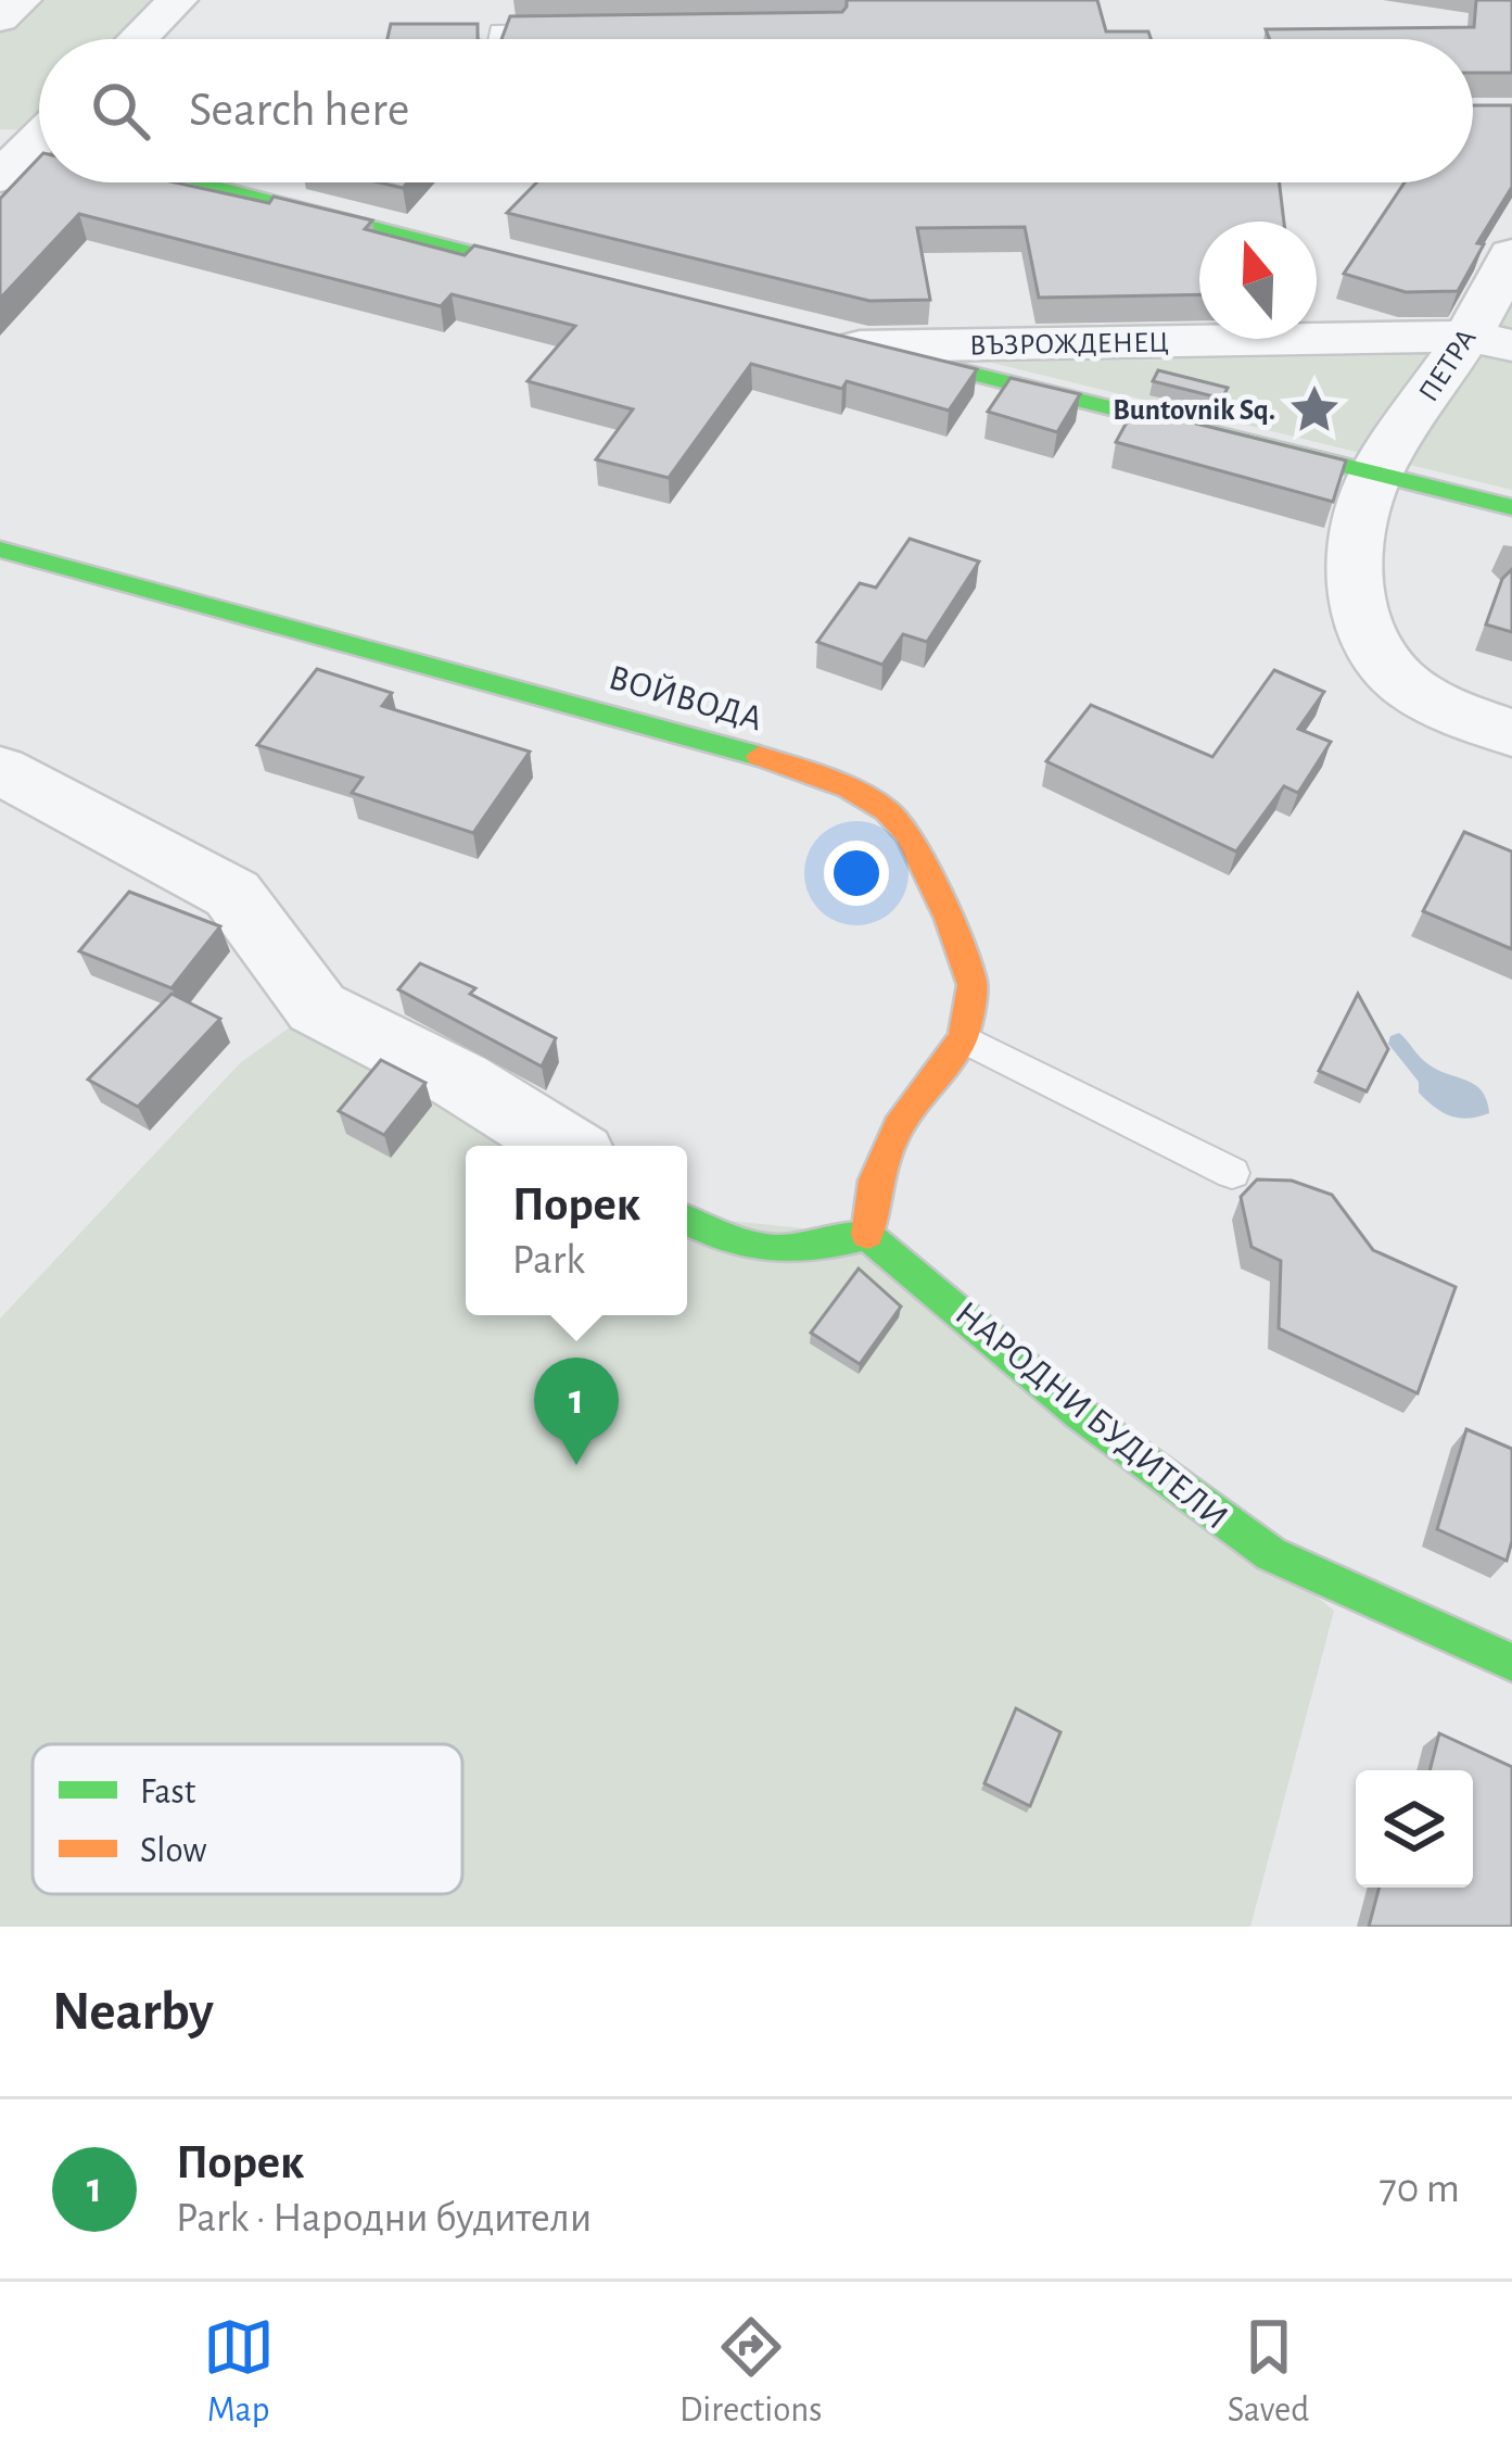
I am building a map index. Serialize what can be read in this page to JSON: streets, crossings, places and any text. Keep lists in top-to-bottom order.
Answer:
{
  "streets": {
    "street": [
      "ВЪЗРОЖДЕНЕЦ",
      "ПЕТРА",
      "ВОЙВОДА",
      "НАРОДНИ БУДИТЕЛИ"
    ]
  },
  "crossings": [
    ["ВЪЗРОЖДЕНЕЦ", "ПЕТРА"],
    ["ВОЙВОДА", "НАРОДНИ БУДИТЕЛИ"]
  ],
  "places": {
    "place": ["Buntovnik Sq."]
  },
  "legend": ["Fast", "Slow"],
  "north": "top",
  "page": {
    "search": "Search here",
    "popup": ["Порек", "Park"],
    "pins": "1",
    "heading": "Nearby",
    "list": [
      {
        "mark": "1",
        "name": "Порек",
        "note": "Park · Народни будители",
        "value": "70 m"
      }
    ],
    "nav": ["Map", "Directions", "Saved"]
  }
}
